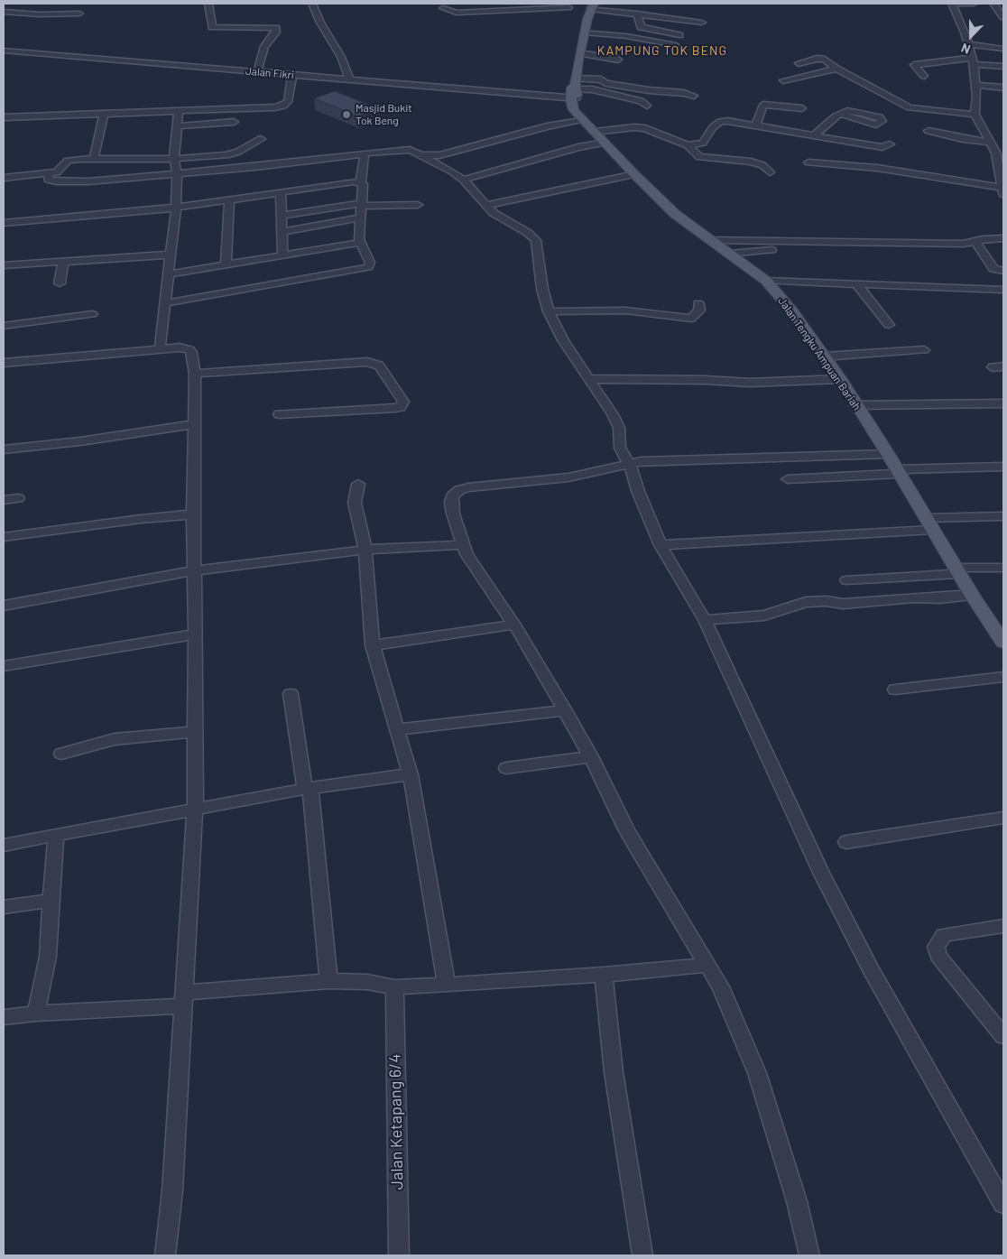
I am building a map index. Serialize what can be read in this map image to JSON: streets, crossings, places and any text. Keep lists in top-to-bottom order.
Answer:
{
  "streets": {
    "main road": ["Jalan Tengku Ampuan Bariah"],
    "street": ["Jalan Fikri", "Jalan Ketapang 6/4"]
  },
  "crossings": [
    ["Jalan Fikri", "Jalan Tengku Ampuan Bariah"]
  ],
  "districts": ["KAMPUNG TOK BENG"],
  "places": ["Masjid Bukit Tok Beng"],
  "north": "bottom"
}
